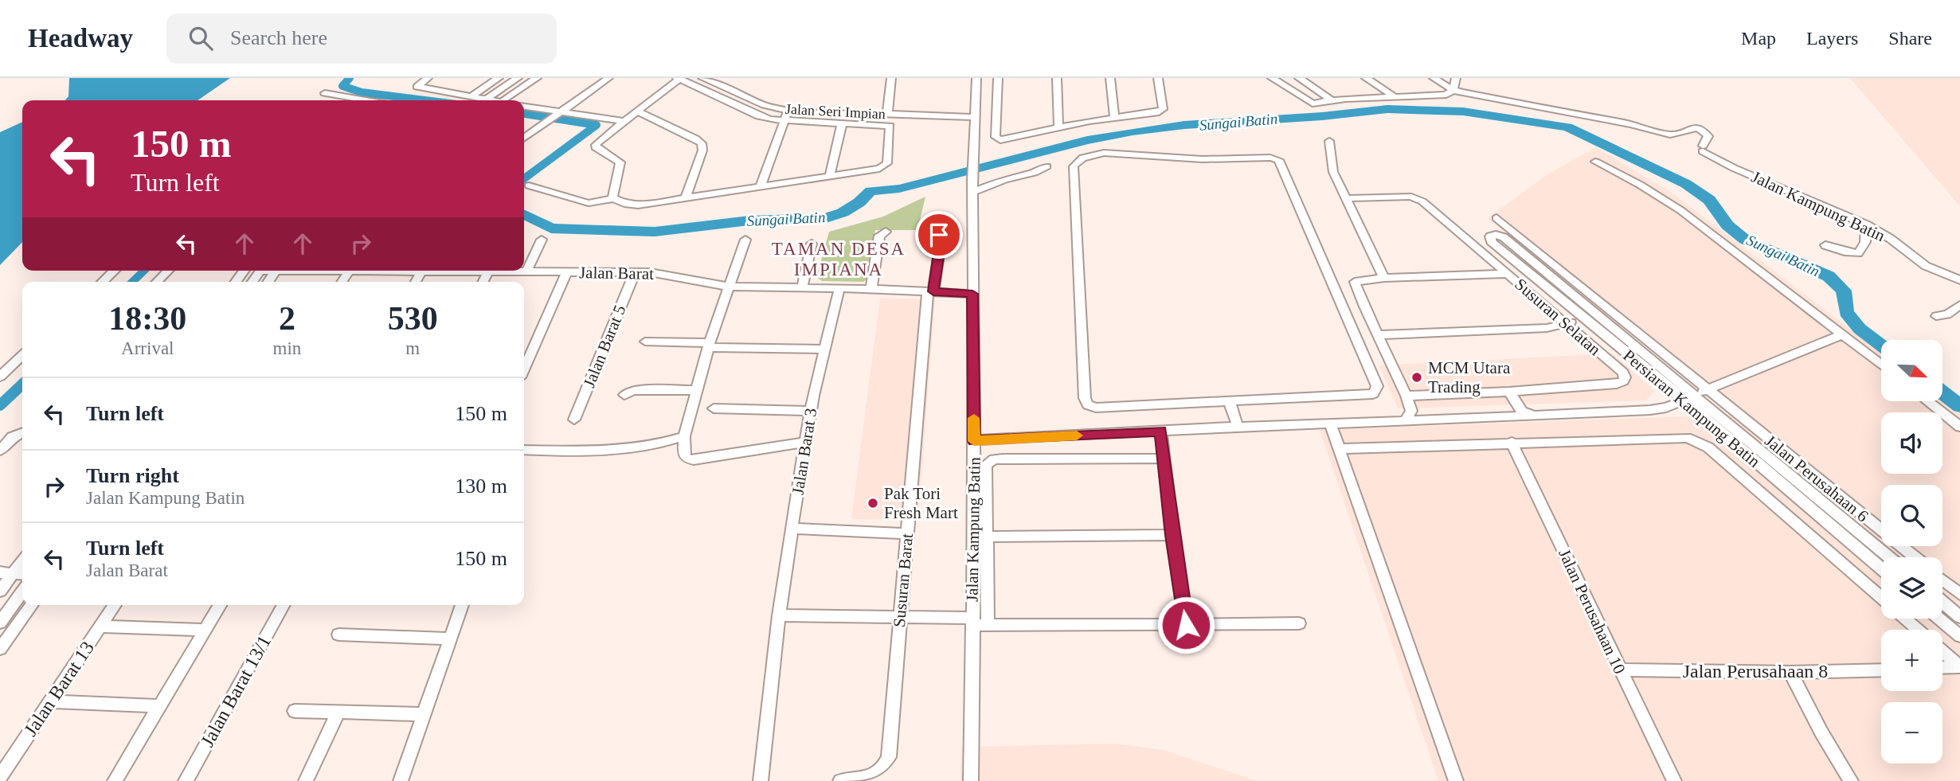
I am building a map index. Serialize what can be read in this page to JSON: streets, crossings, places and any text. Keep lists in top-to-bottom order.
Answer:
{
  "streets": {
    "street": [
      "Jalan Seri Impian",
      "Jalan Kampung Batin",
      "Jalan Barat",
      "Susuran Selatan",
      "Jalan Barat 5",
      "Persiaran Kampung Batin",
      "Jalan Barat 3",
      "Jalan Perusahaan 6",
      "Susuran Barat",
      "Jalan Perusahaan 10",
      "Jalan Perusahaan 8",
      "Jalan Barat 13",
      "Jalan Barat 13/1"
    ]
  },
  "crossings": [
    ["Jalan Seri Impian", "Jalan Kampung Batin"],
    ["Jalan Kampung Batin", "Jalan Barat"],
    ["Jalan Barat", "Jalan Barat 5"],
    ["Jalan Barat", "Jalan Barat 3"],
    ["Jalan Barat", "Susuran Barat"],
    ["Jalan Perusahaan 10", "Jalan Perusahaan 8"]
  ],
  "districts": ["TAMAN DESA IMPIANA"],
  "water": ["Sungai Batin"],
  "places": ["MCM Utara Trading", "Pak Tori Fresh Mart"],
  "north": "bottom right",
  "page": {
    "header": "Headway",
    "search": "Search here",
    "nav": ["Map", "Layers", "Share"],
    "turn": ["150 m", "Turn left"],
    "eta": [
      "18:30",
      "Arrival",
      "2",
      "min",
      "530",
      "m"
    ],
    "map_buttons": ["+", "−"],
    "list": [
      {
        "name": "Turn left",
        "value": "150 m"
      },
      {
        "name": "Turn right",
        "note": "Jalan Kampung Batin",
        "value": "130 m"
      },
      {
        "name": "Turn left",
        "note": "Jalan Barat",
        "value": "150 m"
      }
    ]
  }
}
